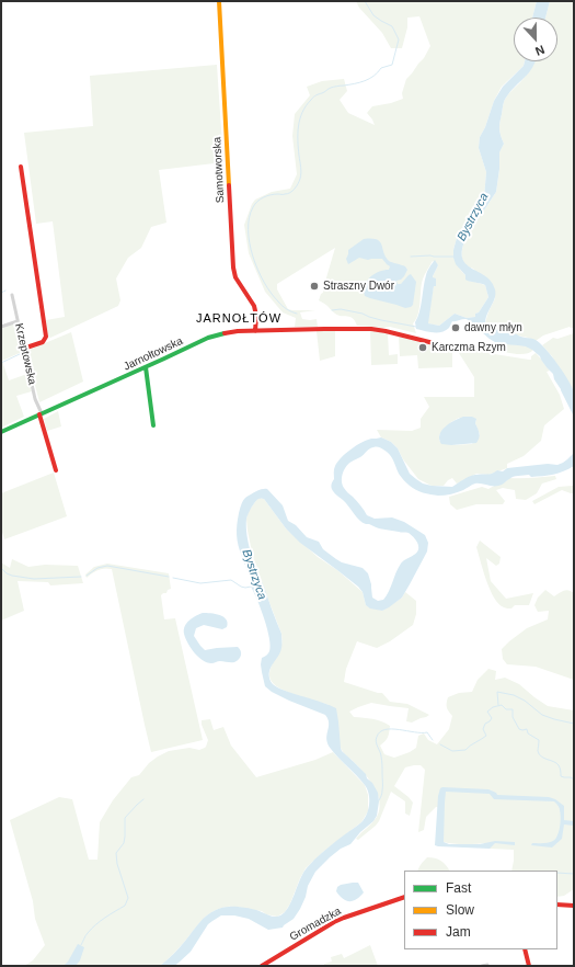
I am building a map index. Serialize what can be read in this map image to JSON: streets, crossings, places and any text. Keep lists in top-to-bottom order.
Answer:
{
  "streets": {
    "street": [
      "Samotworska",
      "Krzeptowska",
      "Jarnołtowska",
      "Gromadzka"
    ]
  },
  "crossings": [
    ["Samotworska", "Jarnołtowska"],
    ["Krzeptowska", "Jarnołtowska"]
  ],
  "districts": ["JARNOŁTÓW"],
  "water": ["Bystrzyca"],
  "places": ["Straszny Dwór", "dawny młyn", "Karczma Rzym"],
  "legend": ["Fast", "Slow", "Jam"],
  "north": "bottom"
}
